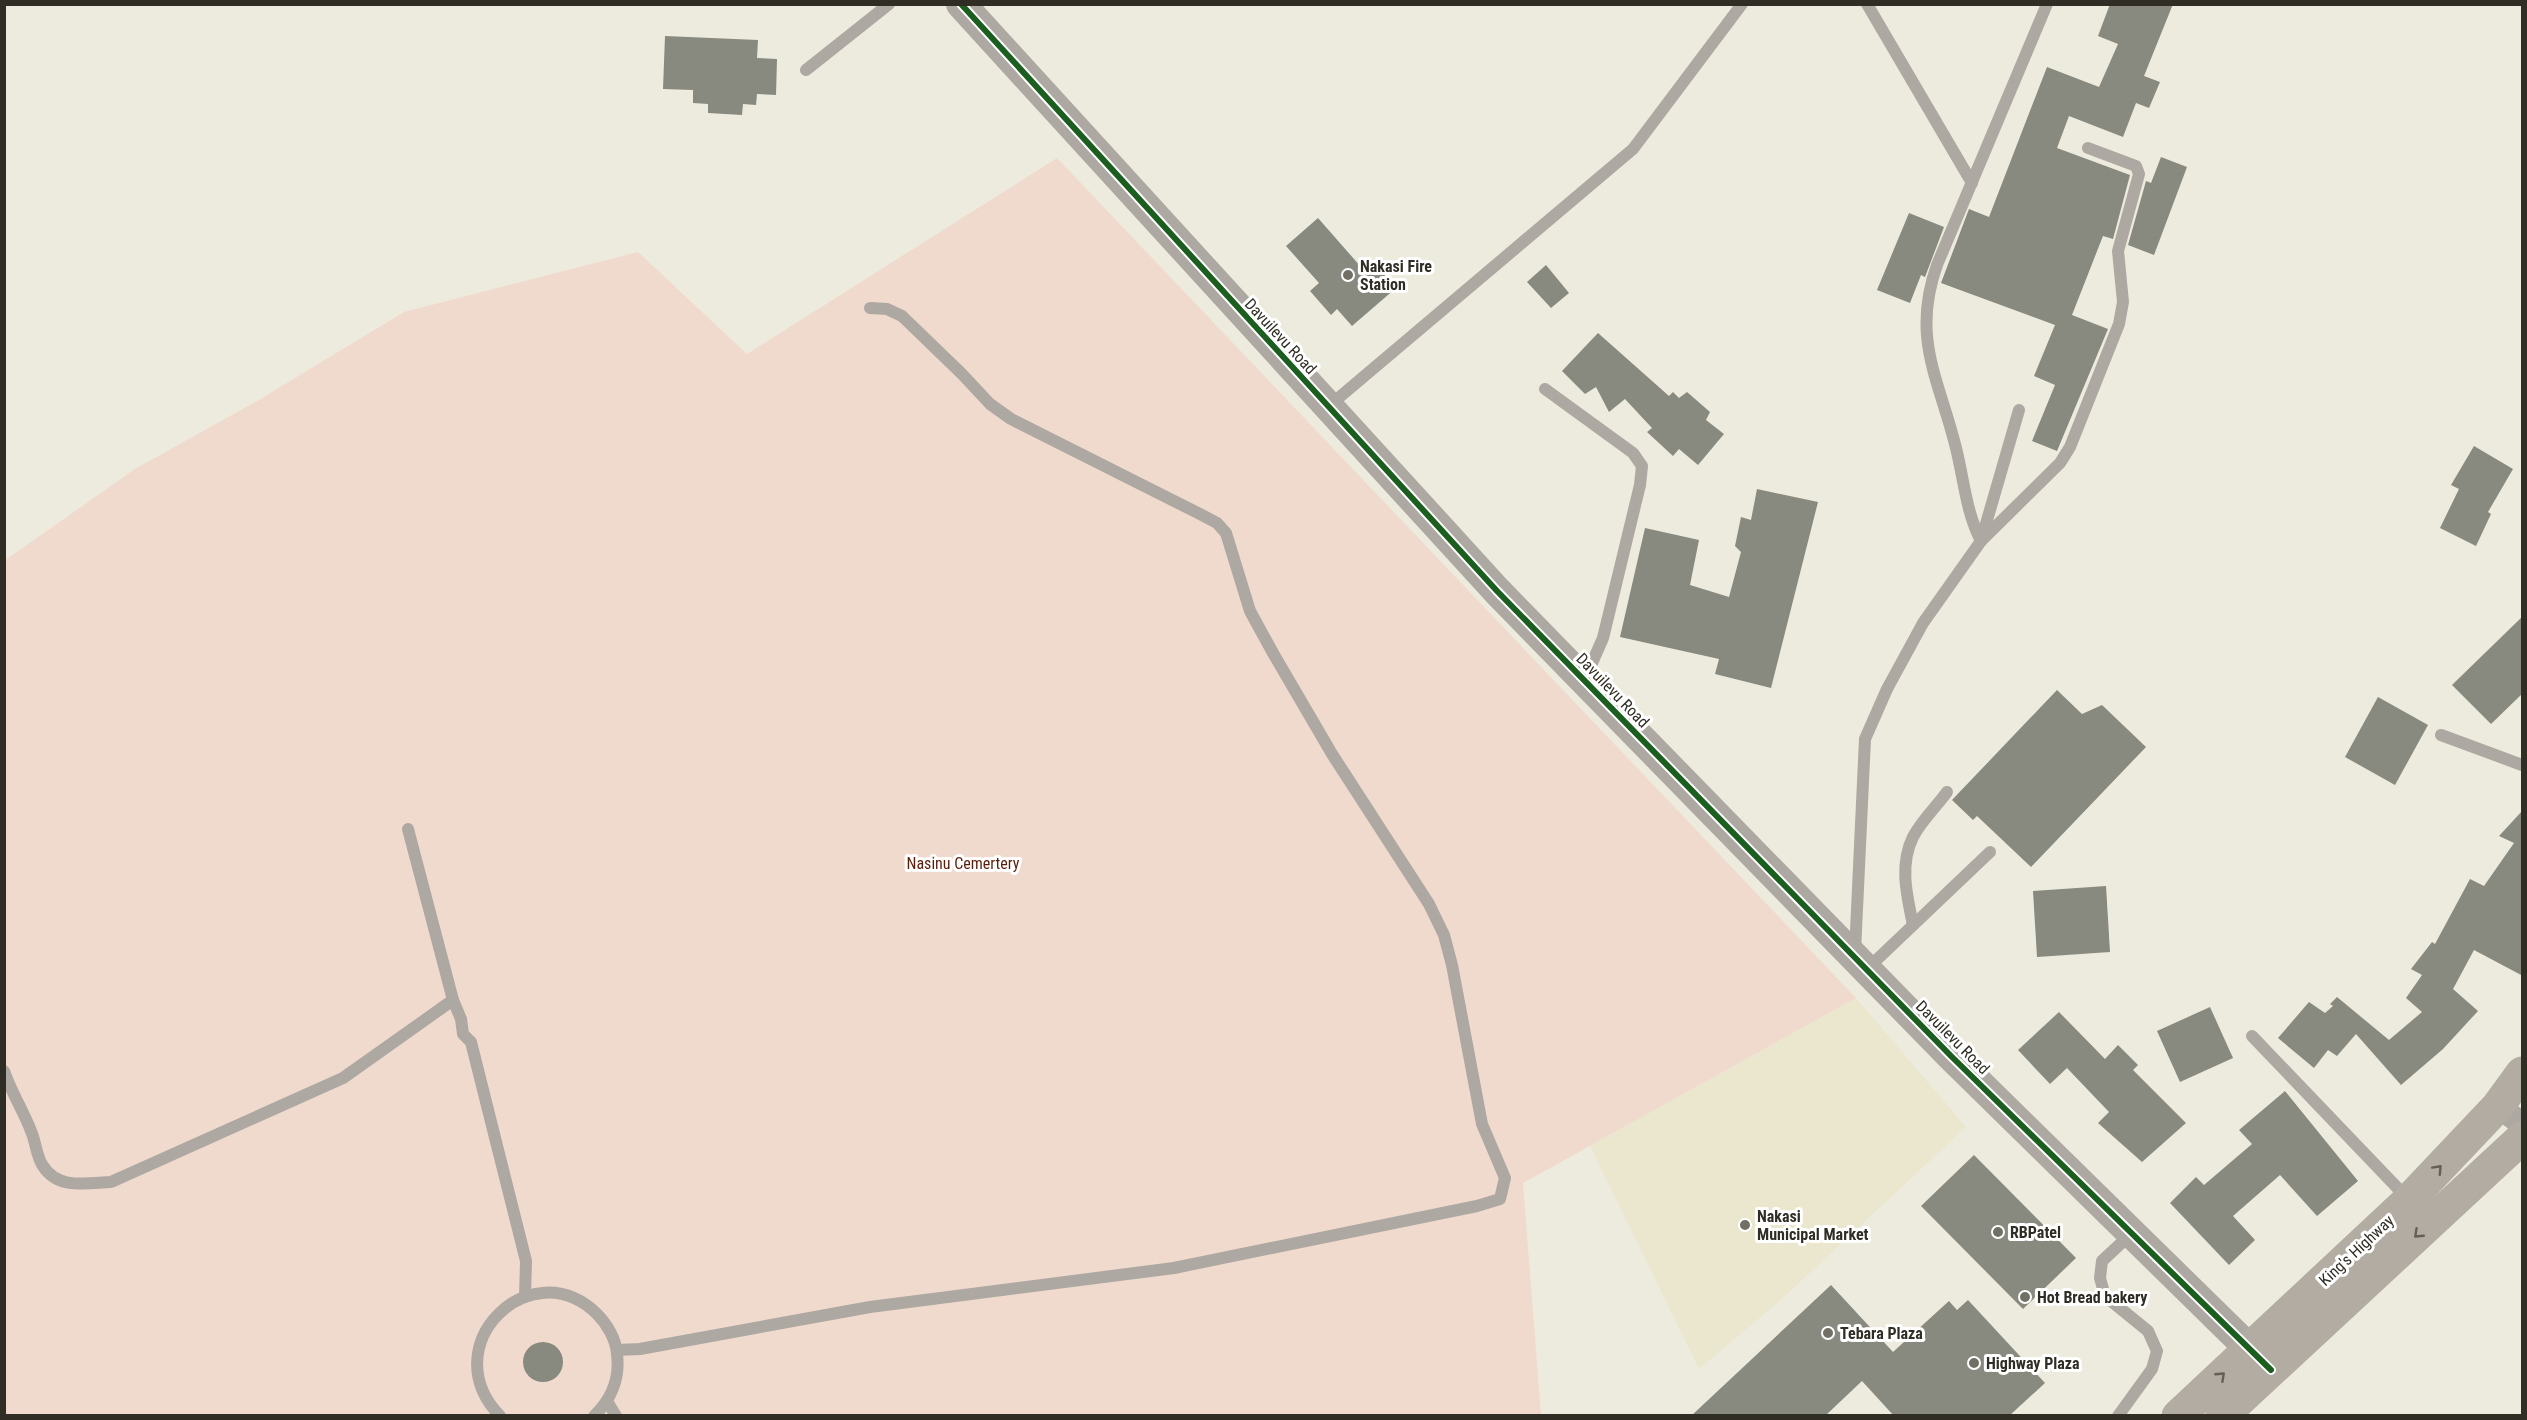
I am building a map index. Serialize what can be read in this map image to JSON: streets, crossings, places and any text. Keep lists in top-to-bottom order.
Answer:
{
  "streets": {
    "highway": ["King's Highway"],
    "street": ["Davuilevu Road"]
  },
  "crossings": [
    ["Davuilevu Road", "King's Highway"]
  ],
  "parks": ["Nasinu Cemertery"],
  "places": [
    "Nakasi Fire Station",
    "Nakasi Municipal Market",
    "RBPatel",
    "Hot Bread bakery",
    "Tebara Plaza",
    "Highway Plaza"
  ]
}
